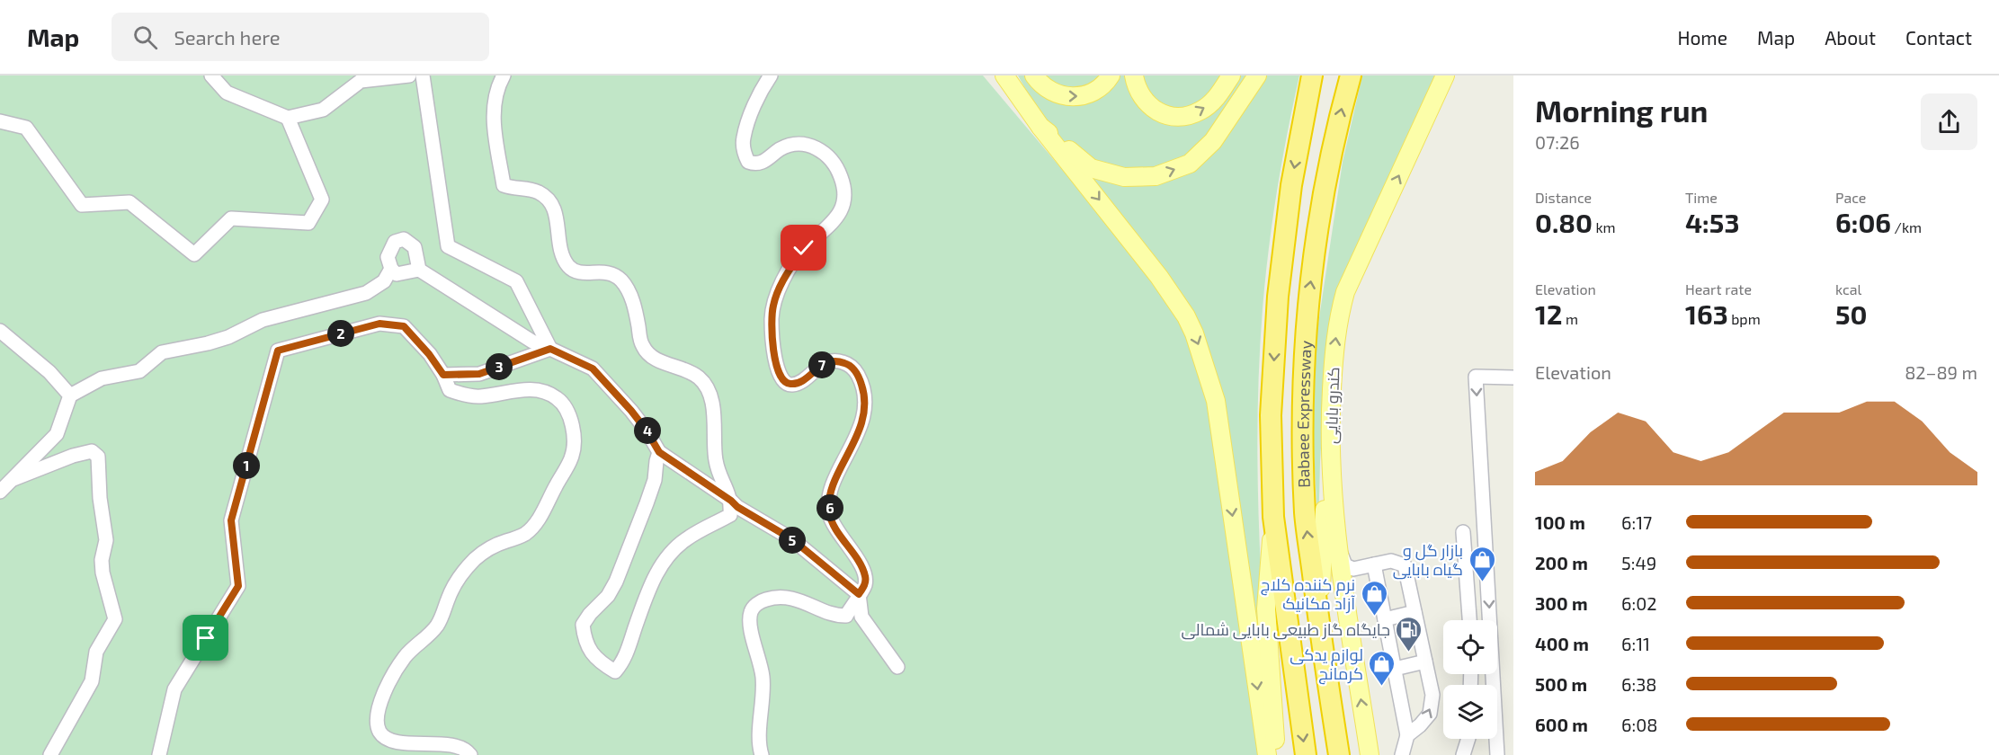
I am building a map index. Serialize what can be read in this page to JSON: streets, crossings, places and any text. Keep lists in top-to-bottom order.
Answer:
{
  "streets": {
    "highway": ["Babaee Expressway"],
    "main road": ["کندرو بابایی"]
  },
  "places": {
    "shop": ["بازار گل و گیاه بابایی", "نرم کننده کلاچ آزاد مکانیک", "لوازم یدکی کرمانج"],
    "fuel station": ["جایگاه گاز طبیعی بابایی شمالی"]
  },
  "page": {
    "header": "Map",
    "search": "Search here",
    "nav": [
      "Home",
      "Map",
      "About",
      "Contact"
    ],
    "heading": ["Morning run", "07:26"],
    "stats": [
      ["Distance", "0.80 km"],
      ["Time", "4:53"],
      ["Pace", "6:06 /km"],
      ["Elevation", "12 m"],
      ["Heart rate", "163 bpm"],
      ["kcal", "50"]
    ],
    "pins": [
      "2",
      "7",
      "3",
      "4",
      "1",
      "6",
      "5"
    ],
    "chart": ["Elevation", "82–89 m"],
    "list": [
      {
        "name": "100 m",
        "note": "6:17"
      },
      {
        "name": "200 m",
        "note": "5:49"
      },
      {
        "name": "300 m",
        "note": "6:02"
      },
      {
        "name": "400 m",
        "note": "6:11"
      },
      {
        "name": "500 m",
        "note": "6:38"
      },
      {
        "name": "600 m",
        "note": "6:08"
      }
    ]
  }
}
